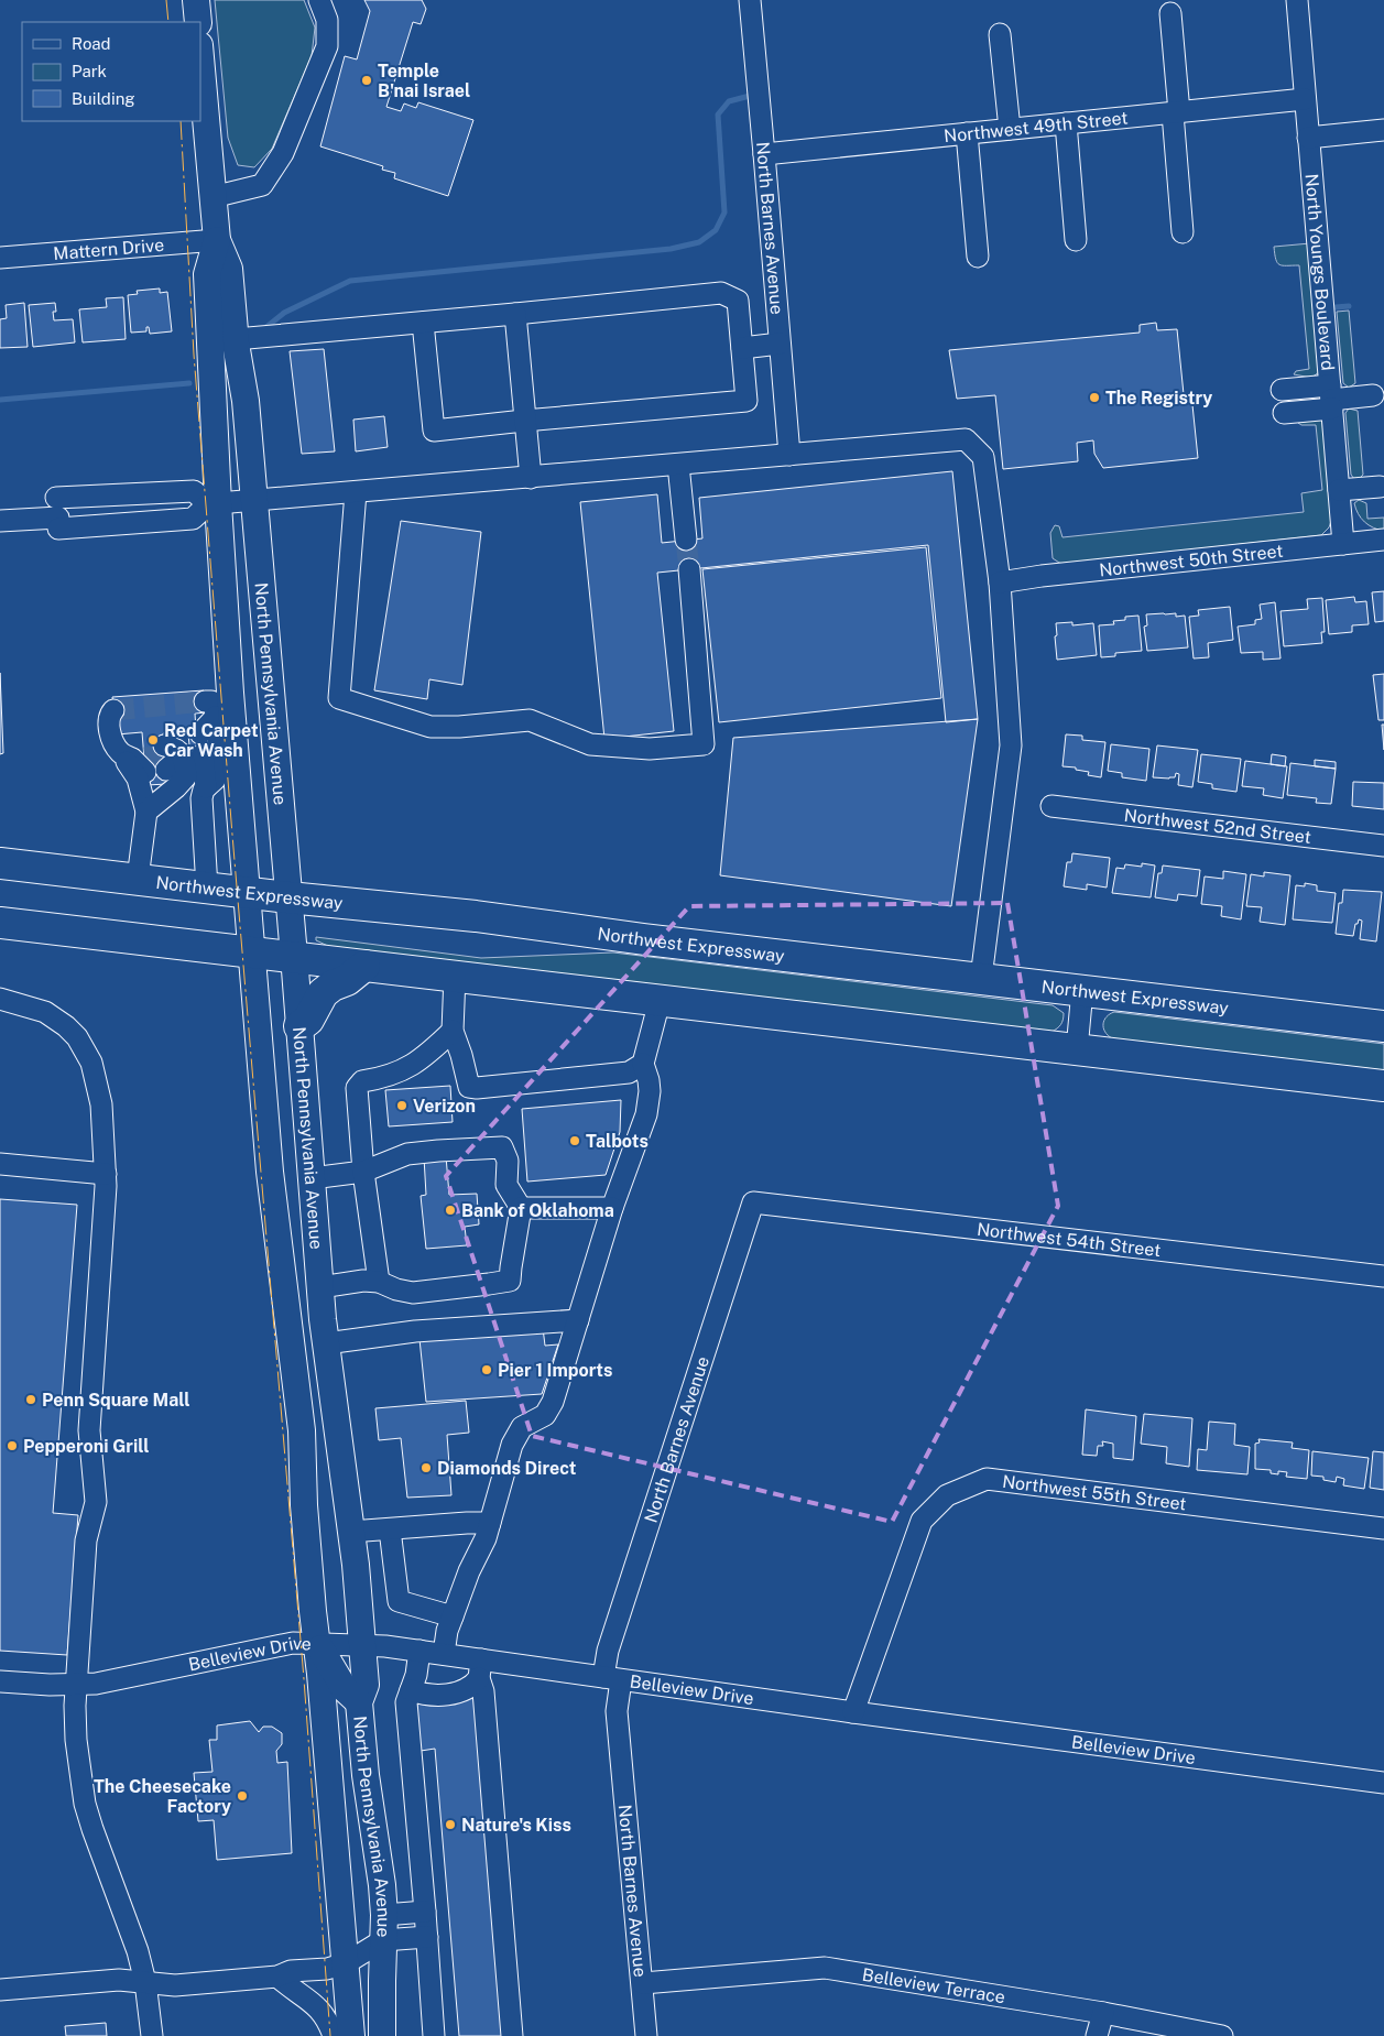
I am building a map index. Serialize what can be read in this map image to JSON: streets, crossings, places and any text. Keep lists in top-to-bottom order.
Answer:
{
  "streets": {
    "highway": ["Northwest Expressway"],
    "main road": ["North Pennsylvania Avenue"],
    "street": [
      "Northwest 49th Street",
      "North Barnes Avenue",
      "Mattern Drive",
      "North Youngs Boulevard",
      "Northwest 50th Street",
      "Northwest 52nd Street",
      "Northwest 54th Street",
      "Northwest 55th Street",
      "Belleview Drive",
      "Belleview Terrace"
    ]
  },
  "crossings": [
    ["Northwest 49th Street", "North Barnes Avenue"],
    ["Northwest 49th Street", "North Youngs Boulevard"],
    ["North Barnes Avenue", "Northwest 54th Street"],
    ["North Barnes Avenue", "Belleview Drive"],
    ["North Barnes Avenue", "Belleview Terrace"],
    ["Mattern Drive", "North Pennsylvania Avenue"],
    ["North Youngs Boulevard", "Northwest 50th Street"],
    ["North Pennsylvania Avenue", "Northwest Expressway"],
    ["North Pennsylvania Avenue", "Belleview Drive"],
    ["Northwest 55th Street", "Belleview Drive"]
  ],
  "places": [
    "Temple B'nai Israel",
    "The Registry",
    "Red Carpet Car Wash",
    "Verizon",
    "Talbots",
    "Bank of Oklahoma",
    "Pier 1 Imports",
    "Penn Square Mall",
    "Pepperoni Grill",
    "Diamonds Direct",
    "The Cheesecake Factory",
    "Nature's Kiss"
  ],
  "legend": ["Road", "Park", "Building"]
}
